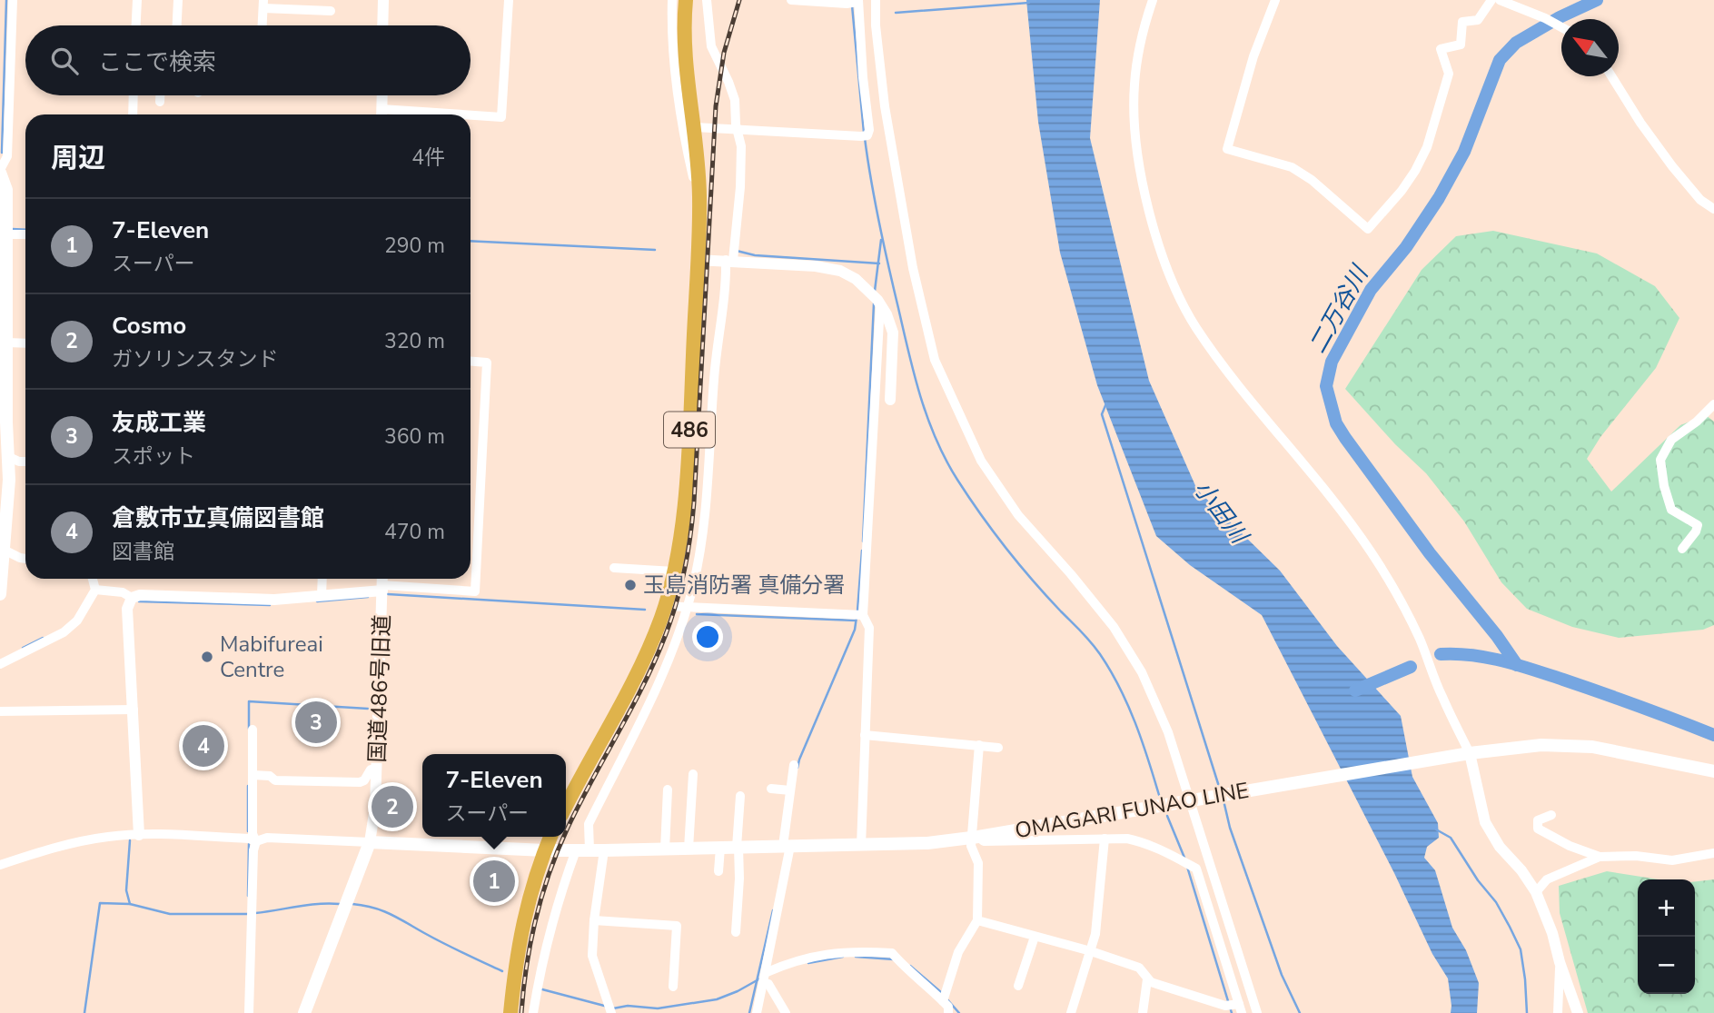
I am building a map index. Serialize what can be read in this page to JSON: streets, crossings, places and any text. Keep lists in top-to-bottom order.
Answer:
{
  "streets": {
    "highway": ["486"],
    "main road": ["OMAGARI FUNAO LINE"],
    "street": ["国道486号旧道"]
  },
  "crossings": [
    ["国道486号旧道", "OMAGARI FUNAO LINE"]
  ],
  "water": ["二万谷川", "小田川"],
  "places": ["玉島消防署 真備分署", "Mabifureai Centre"],
  "north": "top left",
  "page": {
    "search": "ここで検索",
    "heading": ["周辺", "4件"],
    "list": [
      {
        "mark": "1",
        "name": "7-Eleven",
        "note": "スーパー",
        "value": "290 m"
      },
      {
        "mark": "2",
        "name": "Cosmo",
        "note": "ガソリンスタンド",
        "value": "320 m"
      },
      {
        "mark": "3",
        "name": "友成工業",
        "note": "スポット",
        "value": "360 m"
      },
      {
        "mark": "4",
        "name": "倉敷市立真備図書館",
        "note": "図書館",
        "value": "470 m"
      }
    ],
    "pins": [
      "3",
      "4",
      "2",
      "1"
    ],
    "popup": ["7-Eleven", "スーパー"],
    "map_buttons": ["+", "−"]
  }
}
